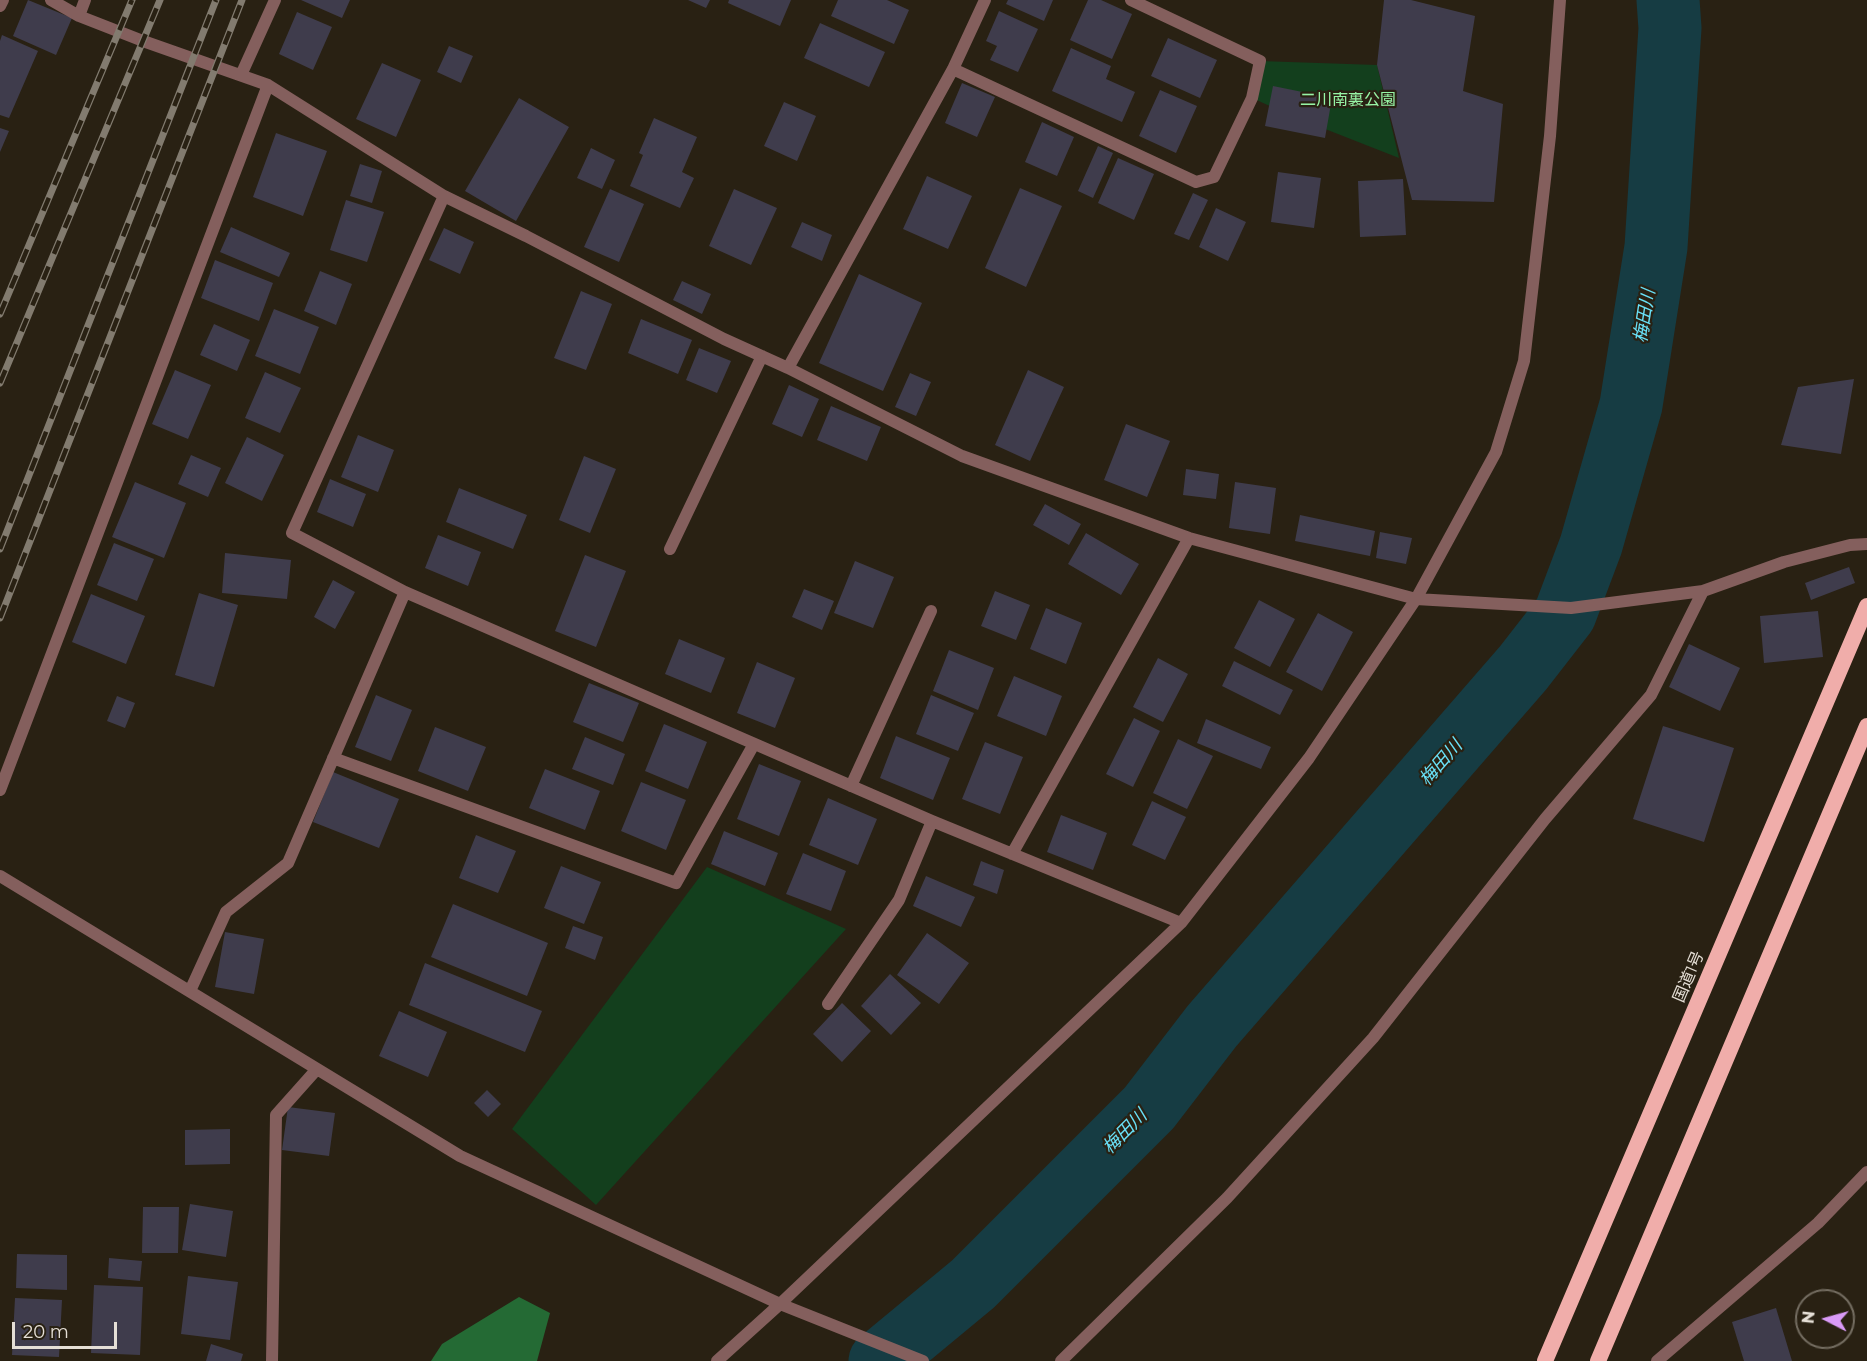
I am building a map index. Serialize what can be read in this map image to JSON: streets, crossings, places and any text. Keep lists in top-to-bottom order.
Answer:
{
  "streets": {
    "highway": ["国道1号"]
  },
  "water": ["梅田川"],
  "parks": ["二川南裏公園"],
  "scale_bar": "20 m",
  "north": "left"
}
